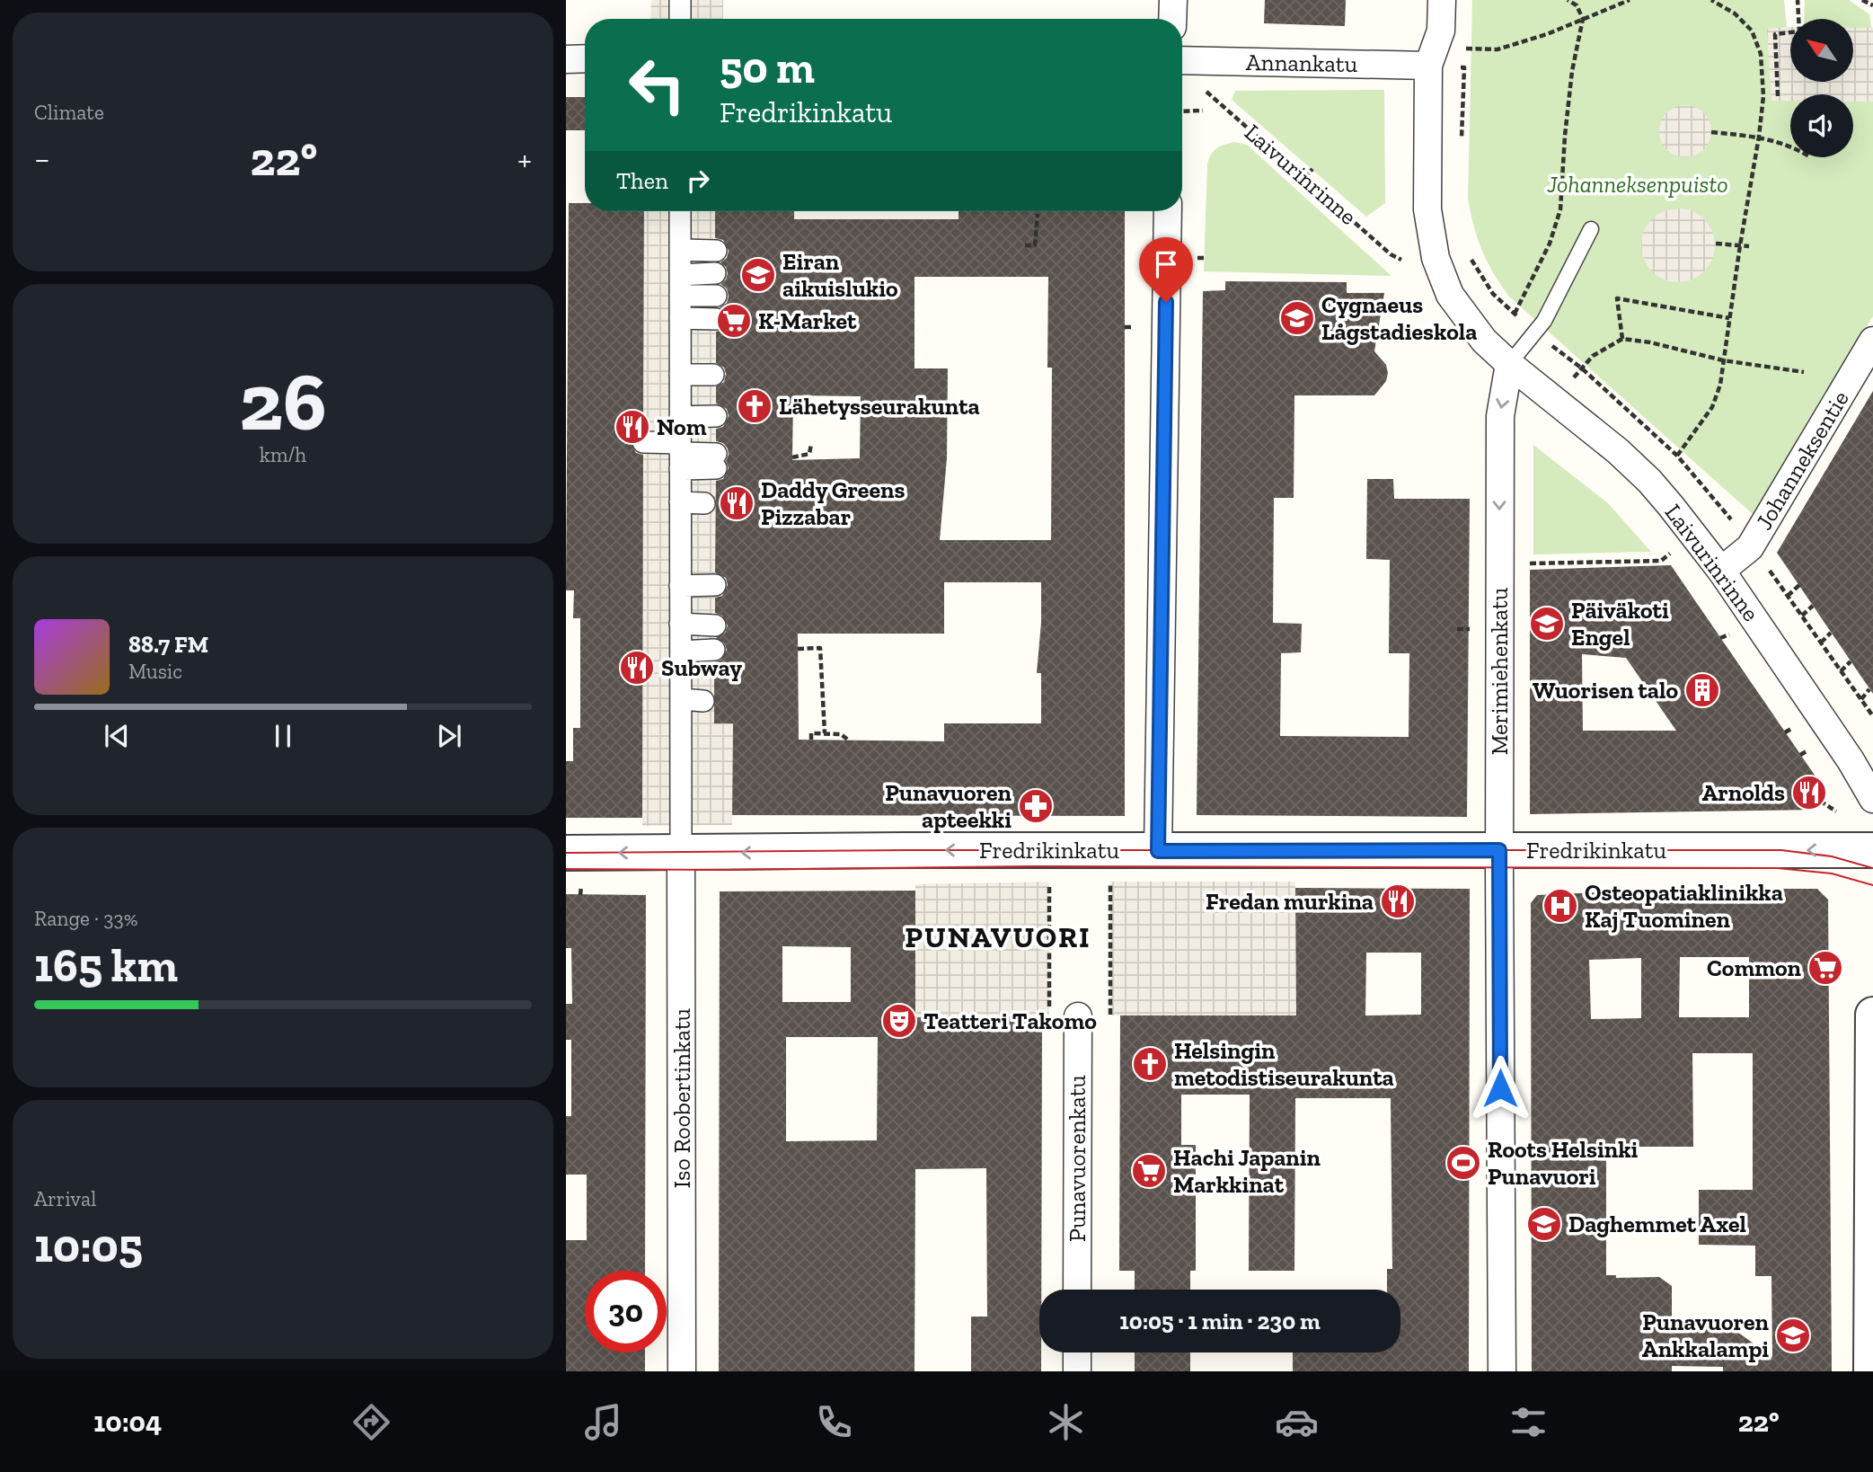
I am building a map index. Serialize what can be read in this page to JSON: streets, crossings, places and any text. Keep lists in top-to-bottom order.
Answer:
{
  "streets": {
    "street": [
      "Annankatu",
      "Laivurinrinne",
      "Johanneksentie",
      "Merimiehenkatu",
      "Fredrikinkatu",
      "Iso Roobertinkatu",
      "Punavuorenkatu"
    ]
  },
  "crossings": [
    ["Laivurinrinne", "Johanneksentie"],
    ["Laivurinrinne", "Merimiehenkatu"],
    ["Merimiehenkatu", "Fredrikinkatu"],
    ["Fredrikinkatu", "Iso Roobertinkatu"]
  ],
  "one_way": ["Merimiehenkatu", "Fredrikinkatu"],
  "districts": ["PUNAVUORI"],
  "parks": ["Johanneksenpuisto"],
  "places": {
    "school or university": [
      "Eiran aikuislukio",
      "Cygnaeus Lågstadieskola",
      "Päiväkoti Engel",
      "Daghemmet Axel",
      "Punavuoren Ankkalampi"
    ],
    "supermarket": ["K-Market", "Common", "Hachi Japanin Markkinat"],
    "church": ["Lähetysseurakunta", "Helsingin metodistiseurakunta"],
    "restaurant": [
      "Nom",
      "Daddy Greens Pizzabar",
      "Subway",
      "Arnolds",
      "Fredan murkina"
    ],
    "building": ["Wuorisen talo"],
    "pharmacy": ["Punavuoren apteekki"],
    "hospital": ["Osteopatiaklinikka Kaj Tuominen"],
    "theatre": ["Teatteri Takomo"],
    "sports": ["Roots Helsinki Punavuori"]
  },
  "north": "top left",
  "page": {
    "tile": [
      "Climate",
      ["26", "km/h"],
      ["Range · 33%", "165 km"],
      ["Arrival", "10:05"]
    ],
    "turn": ["50 m", "Fredrikinkatu"],
    "heat": ["−", "22°", "+"],
    "then": "Then",
    "song": ["88.7 FM", "Music"],
    "limit": "30",
    "trip": "10:05 · 1 min · 230 m",
    "tabs": ["10:04", "22°"]
  }
}
